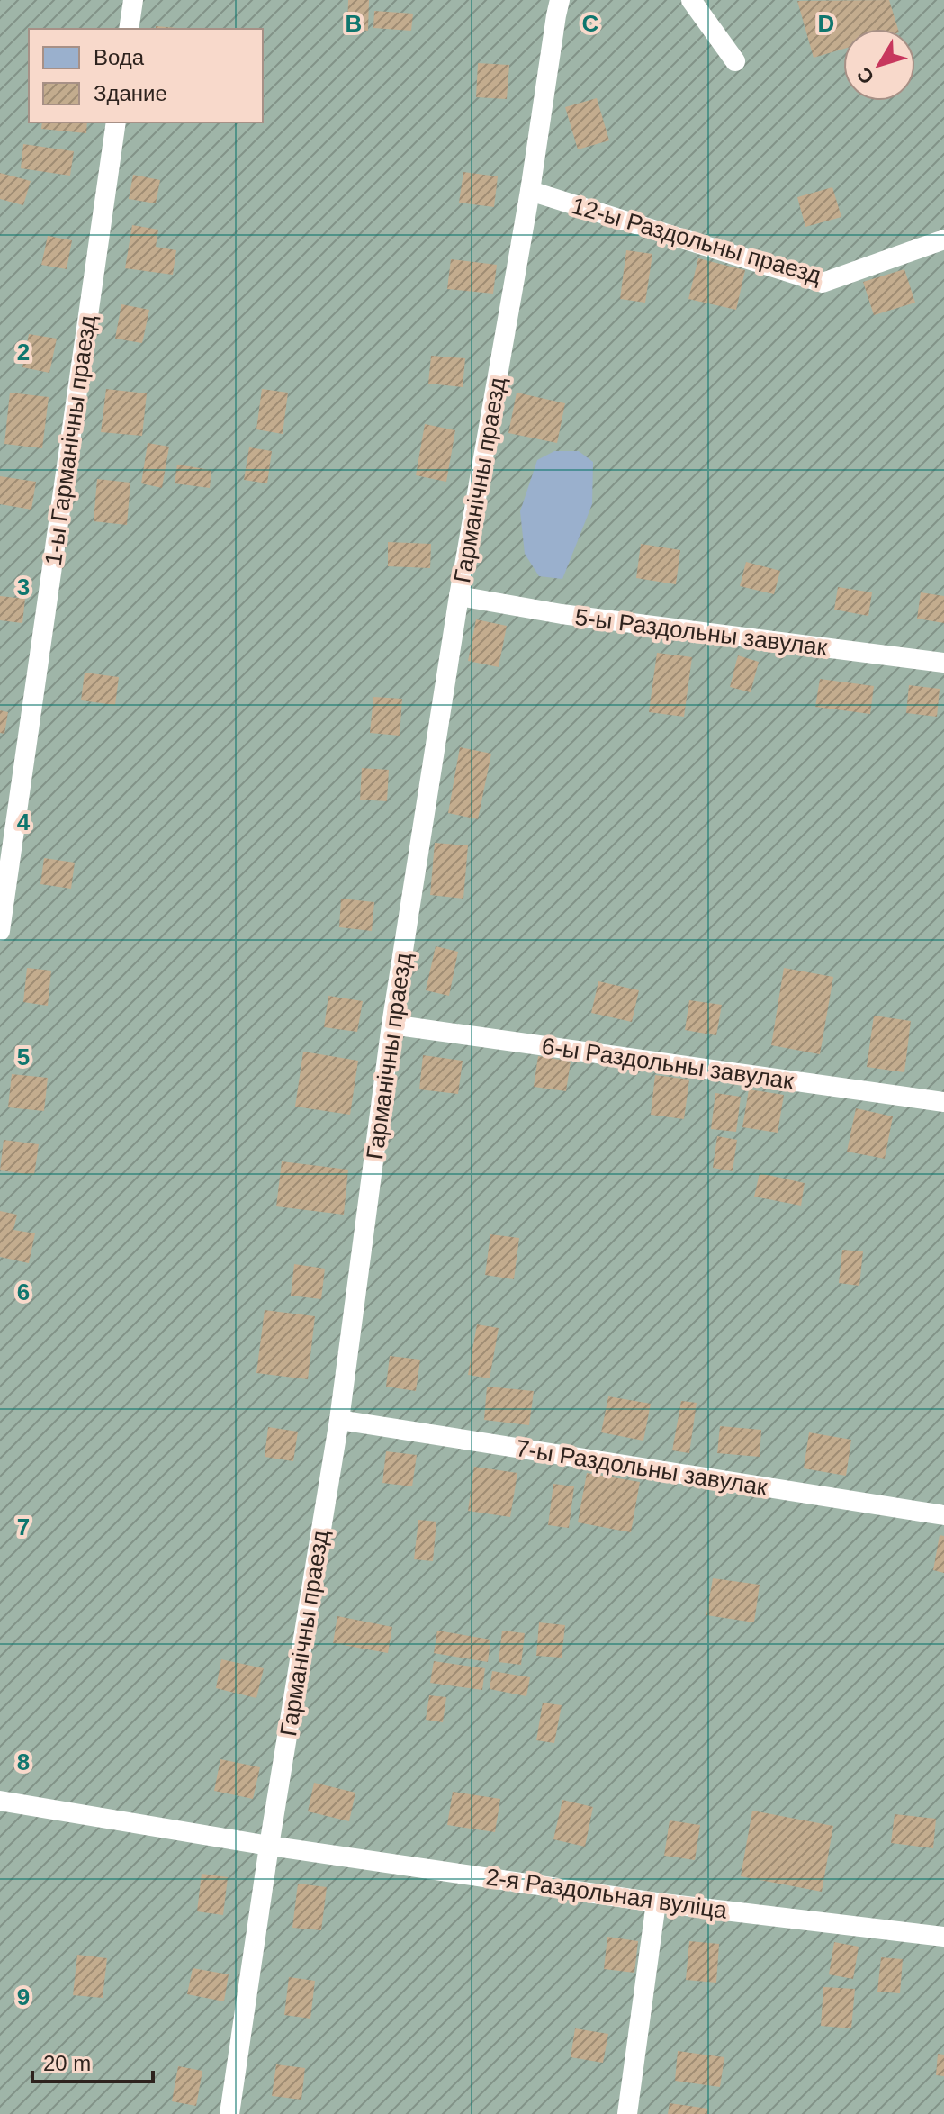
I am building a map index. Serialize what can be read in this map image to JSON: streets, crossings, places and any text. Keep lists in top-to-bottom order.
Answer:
{
  "streets": {
    "lane": [
      "12-ы Раздольны праезд",
      "1-ы Гарманічны праезд",
      "Гарманічны праезд",
      "5-ы Раздольны завулак",
      "6-ы Раздольны завулак",
      "7-ы Раздольны завулак",
      "2-я Раздольная вуліца"
    ]
  },
  "crossings": [
    ["12-ы Раздольны праезд", "Гарманічны праезд"],
    ["Гарманічны праезд", "5-ы Раздольны завулак"],
    ["Гарманічны праезд", "6-ы Раздольны завулак"],
    ["Гарманічны праезд", "7-ы Раздольны завулак"],
    ["Гарманічны праезд", "2-я Раздольная вуліца"]
  ],
  "legend": ["Вода", "Здание"],
  "scale_bar": "20 m",
  "north": "bottom left",
  "grid": {
    "columns": ["B", "C", "D"],
    "rows": [
      "2",
      "3",
      "4",
      "5",
      "6",
      "7",
      "8",
      "9"
    ]
  }
}
